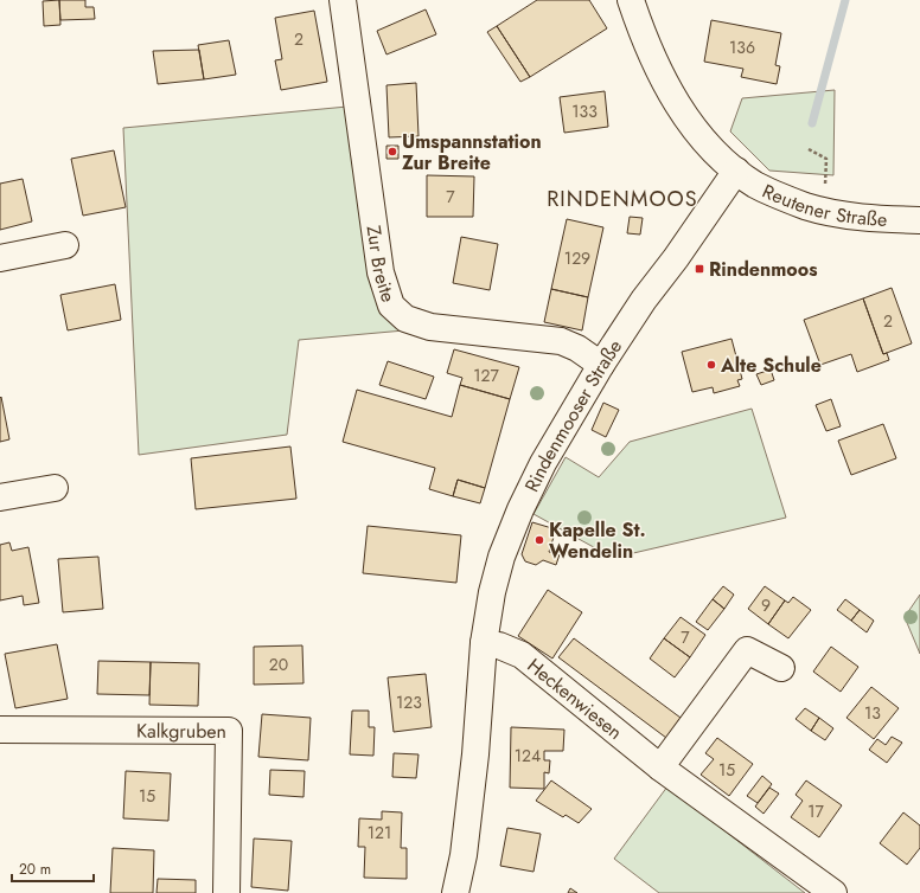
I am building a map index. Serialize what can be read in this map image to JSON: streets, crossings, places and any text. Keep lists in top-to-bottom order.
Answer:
{
  "streets": {
    "street": [
      "Reutener Straße",
      "Zur Breite",
      "Rindenmooser Straße",
      "Heckenwiesen",
      "Kalkgruben"
    ]
  },
  "crossings": [
    ["Reutener Straße", "Rindenmooser Straße"],
    ["Zur Breite", "Rindenmooser Straße"],
    ["Rindenmooser Straße", "Heckenwiesen"]
  ],
  "districts": ["RINDENMOOS"],
  "places": {
    "other": ["Umspannstation Zur Breite", "Alte Schule", "Kapelle St. Wendelin"],
    "transit": ["Rindenmoos"]
  },
  "house_numbers": [
    "2",
    "136",
    "133",
    "7",
    "129",
    "2",
    "127",
    "9",
    "7",
    "20",
    "123",
    "13",
    "124",
    "15",
    "15",
    "17",
    "121"
  ],
  "scale_bar": "20 m"
}
